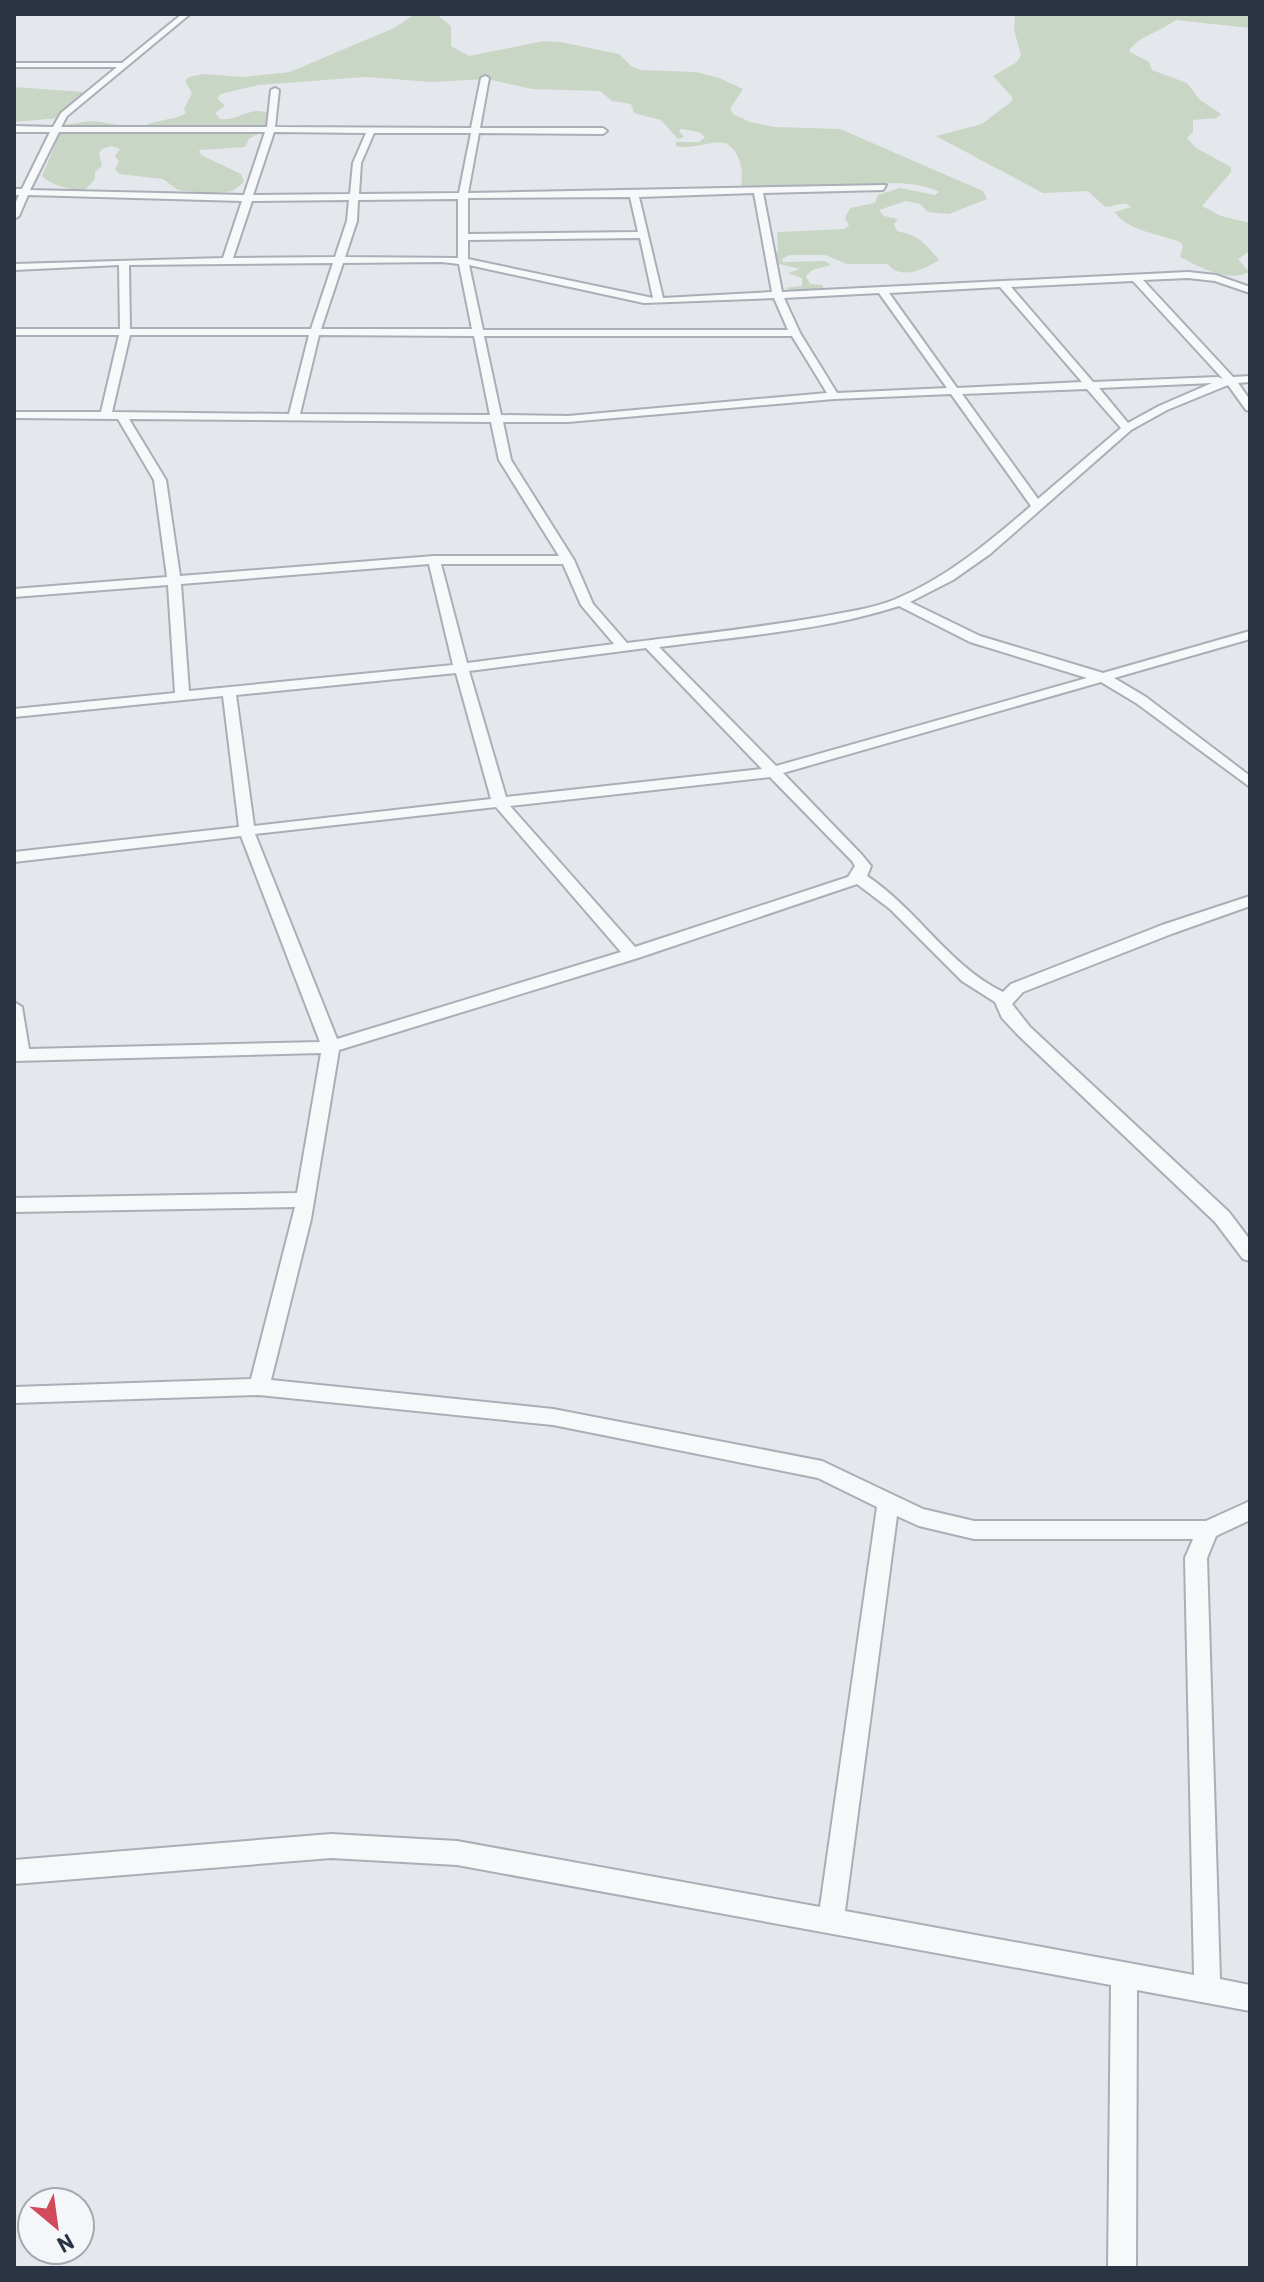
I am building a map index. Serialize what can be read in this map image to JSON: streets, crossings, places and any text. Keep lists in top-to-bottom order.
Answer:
{
  "north": "bottom right"
}
